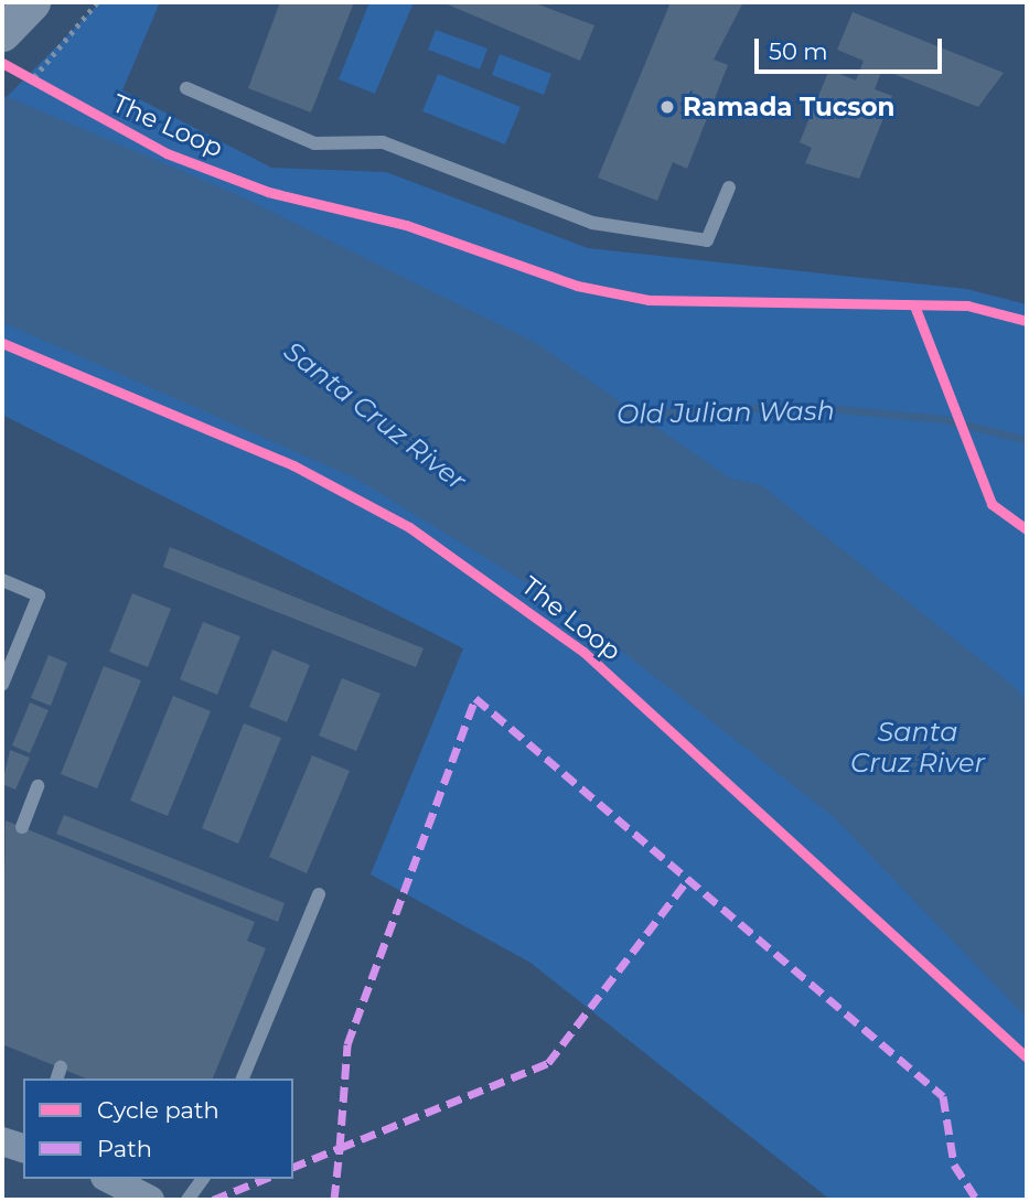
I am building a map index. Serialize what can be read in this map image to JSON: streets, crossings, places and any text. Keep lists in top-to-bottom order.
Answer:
{
  "streets": {
    "cycle path": ["The Loop"]
  },
  "water": ["Old Julian Wash", "Santa Cruz River"],
  "places": ["Ramada Tucson"],
  "legend": ["Cycle path", "Path"],
  "scale_bar": "50 m"
}
